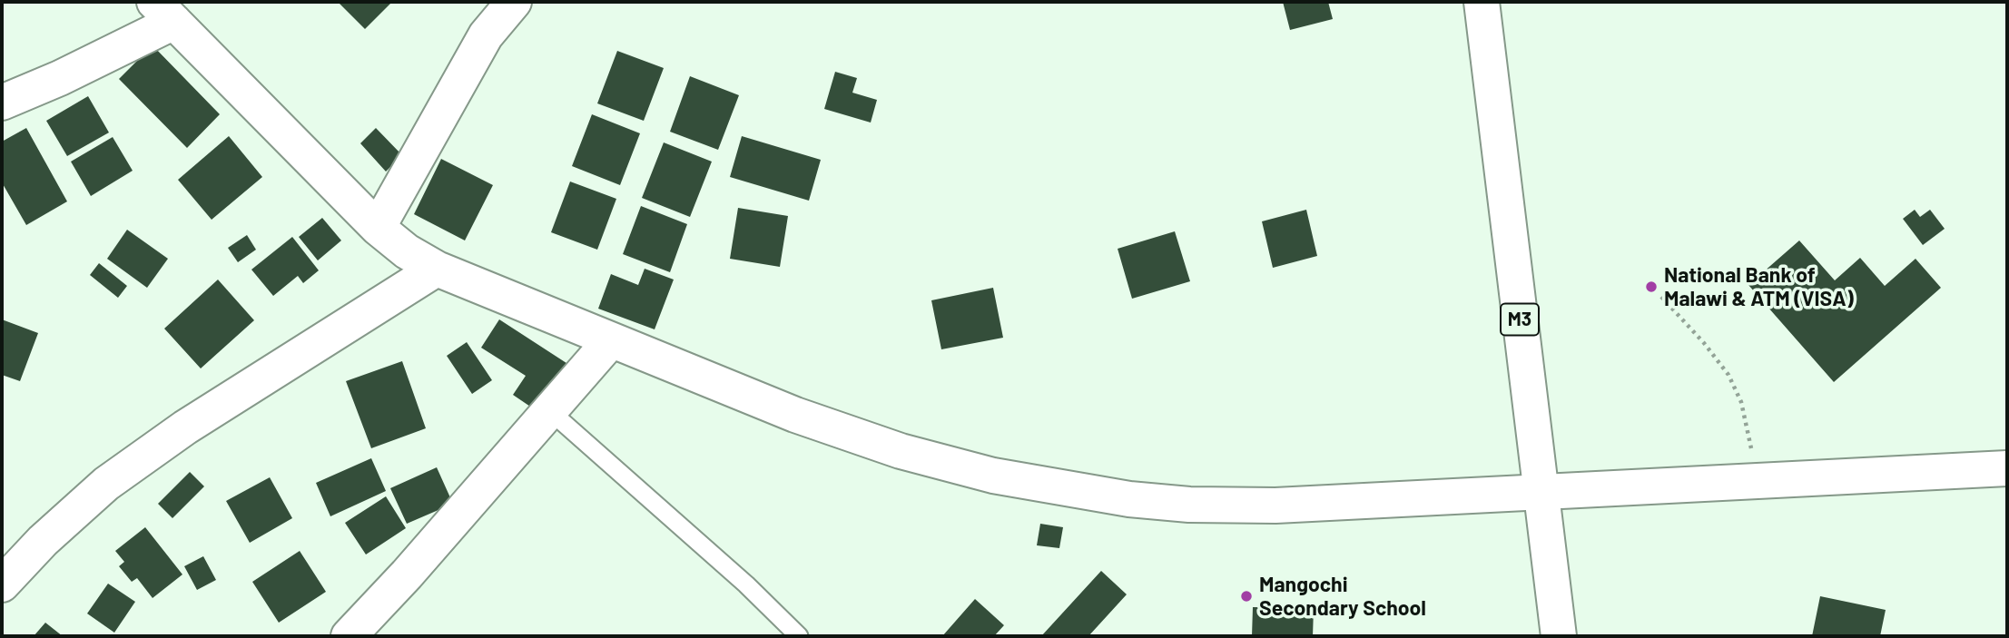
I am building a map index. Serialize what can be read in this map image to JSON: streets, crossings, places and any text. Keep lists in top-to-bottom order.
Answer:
{
  "streets": {
    "main road": ["M3"]
  },
  "places": ["National Bank of Malawi & ATM (VISA)", "Mangochi Secondary School"]
}
